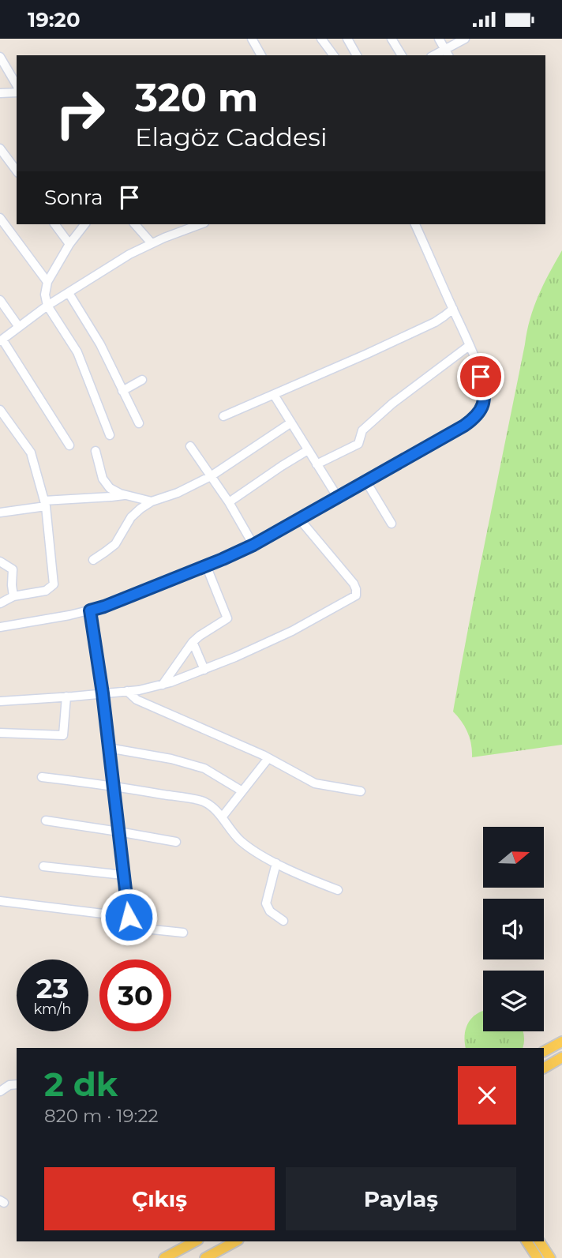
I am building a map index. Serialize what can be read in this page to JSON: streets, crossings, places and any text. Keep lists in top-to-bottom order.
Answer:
{
  "north": "right",
  "page": {
    "status": "19:20",
    "turn": ["320 m", "Elagöz Caddesi"],
    "then": "Sonra",
    "speed": "23 km/h",
    "limit": "30",
    "heading": ["2 dk", "820 m · 19:22"],
    "buttons": ["Çıkış", "Paylaş"]
  }
}
